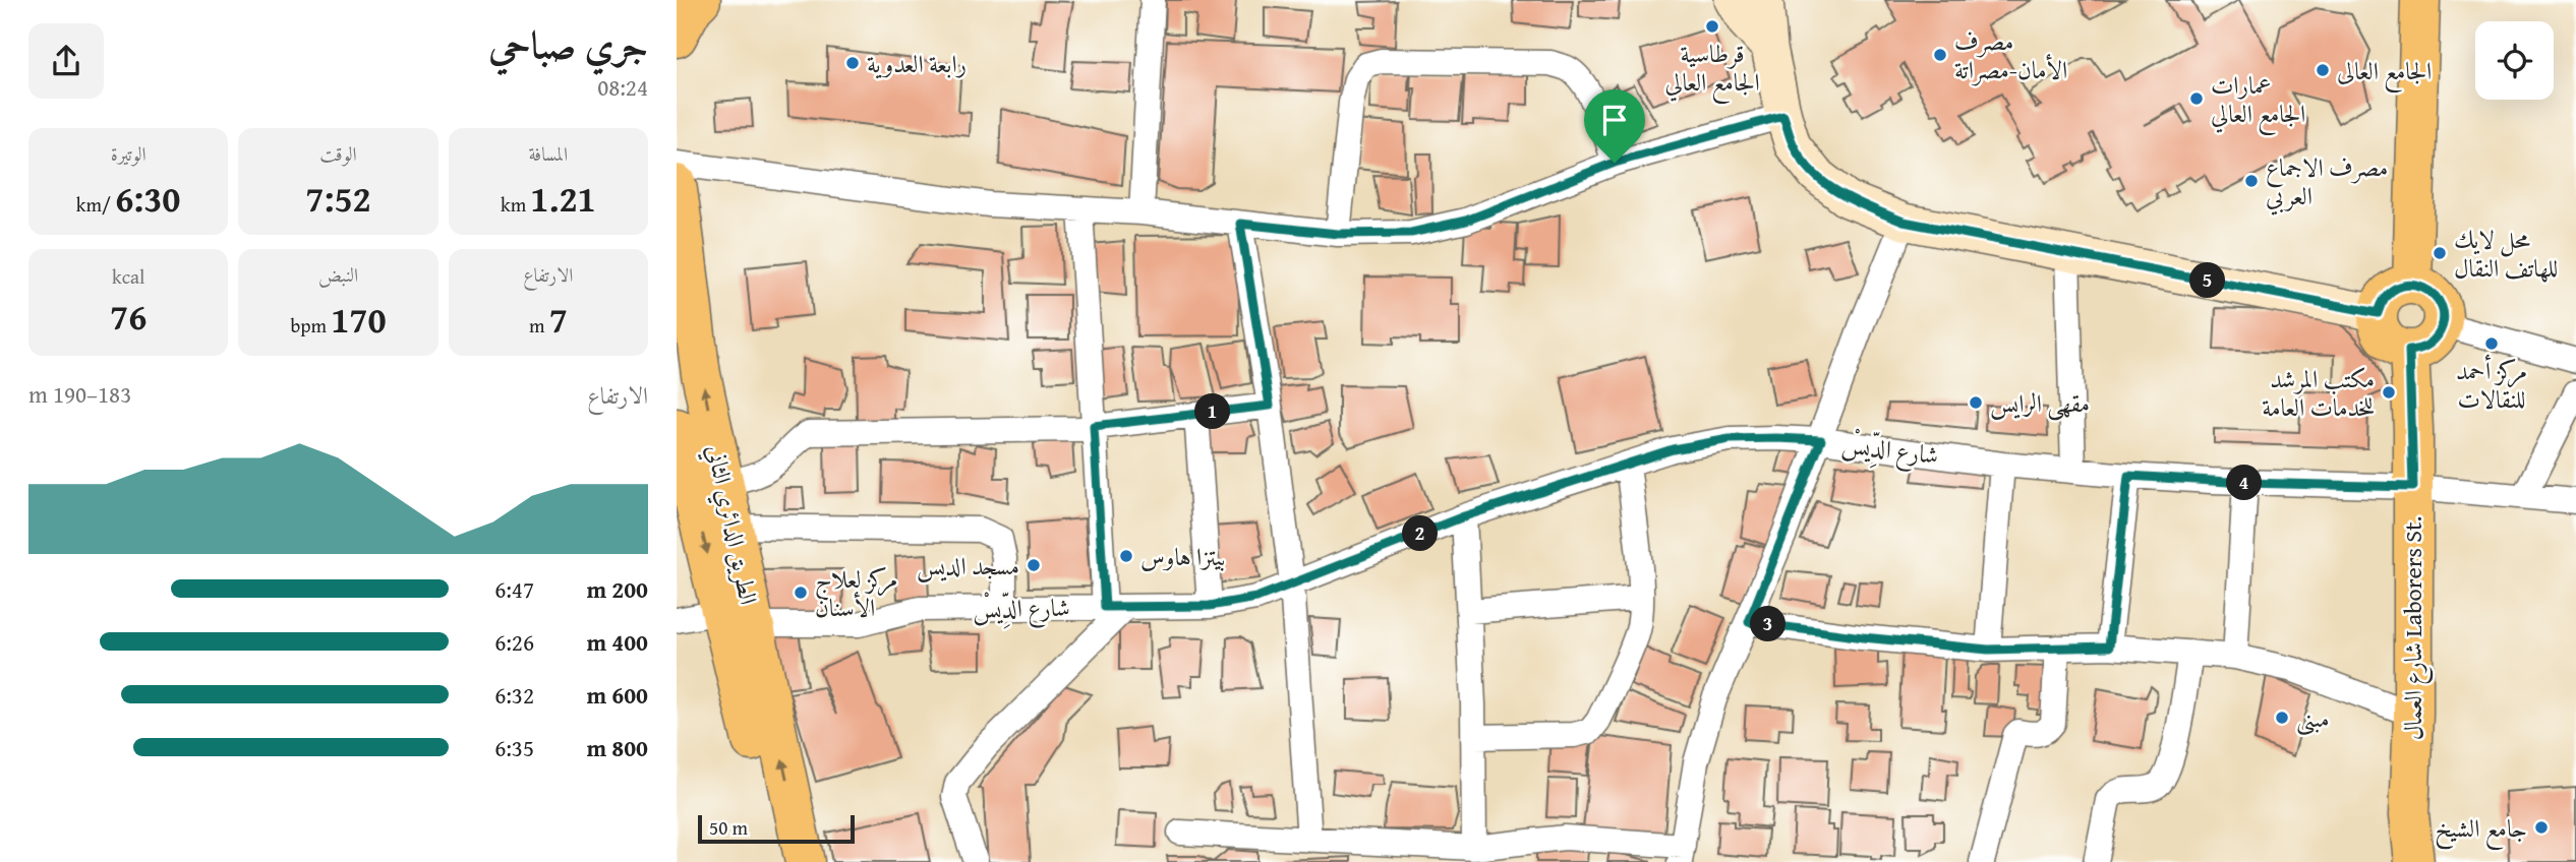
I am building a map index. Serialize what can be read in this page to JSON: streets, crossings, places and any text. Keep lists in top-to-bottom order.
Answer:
{
  "streets": {
    "main road": ["الطريق الدائري الثاني", "شارع العمال Laborers St."],
    "street": ["شارع الدِّيسْ"]
  },
  "crossings": [
    ["شارع الدِّيسْ", "الطريق الدائري الثاني"],
    ["شارع الدِّيسْ", "شارع العمال Laborers St."]
  ],
  "places": [
    "قرطاسية الجامع العالي",
    "مصرف الأمان-مصراتة",
    "رابعة العدوية",
    "الجامع العالى",
    "عمارات الجامع العالي",
    "مصرف الاجماع العربي",
    "محل لايك للهاتف النقال",
    "مركز أحمد للنقالات",
    "مكتب المرشد للخدمات العامة",
    "مقهى الرايس",
    "بيتزا هاوس",
    "مسجد الديس",
    "مركز لعلاج الأسنان",
    "مبنى",
    "جامع الشيخ"
  ],
  "scale_bar": "50 m",
  "page": {
    "heading": ["جري صباحي", "08:24"],
    "stats": [
      ["المسافة", "1.21 km"],
      ["الوقت", "7:52"],
      ["الوتيرة", "6:30 /km"],
      ["الارتفاع", "7 m"],
      ["النبض", "170 bpm"],
      ["kcal", "76"]
    ],
    "pins": [
      "5",
      "1",
      "4",
      "2",
      "3"
    ],
    "chart": ["الارتفاع", "183–190 m"],
    "list": [
      {
        "name": "200 m",
        "note": "6:47"
      },
      {
        "name": "400 m",
        "note": "6:26"
      },
      {
        "name": "600 m",
        "note": "6:32"
      },
      {
        "name": "800 m",
        "note": "6:35"
      }
    ],
    "scale": "50 m"
  }
}
